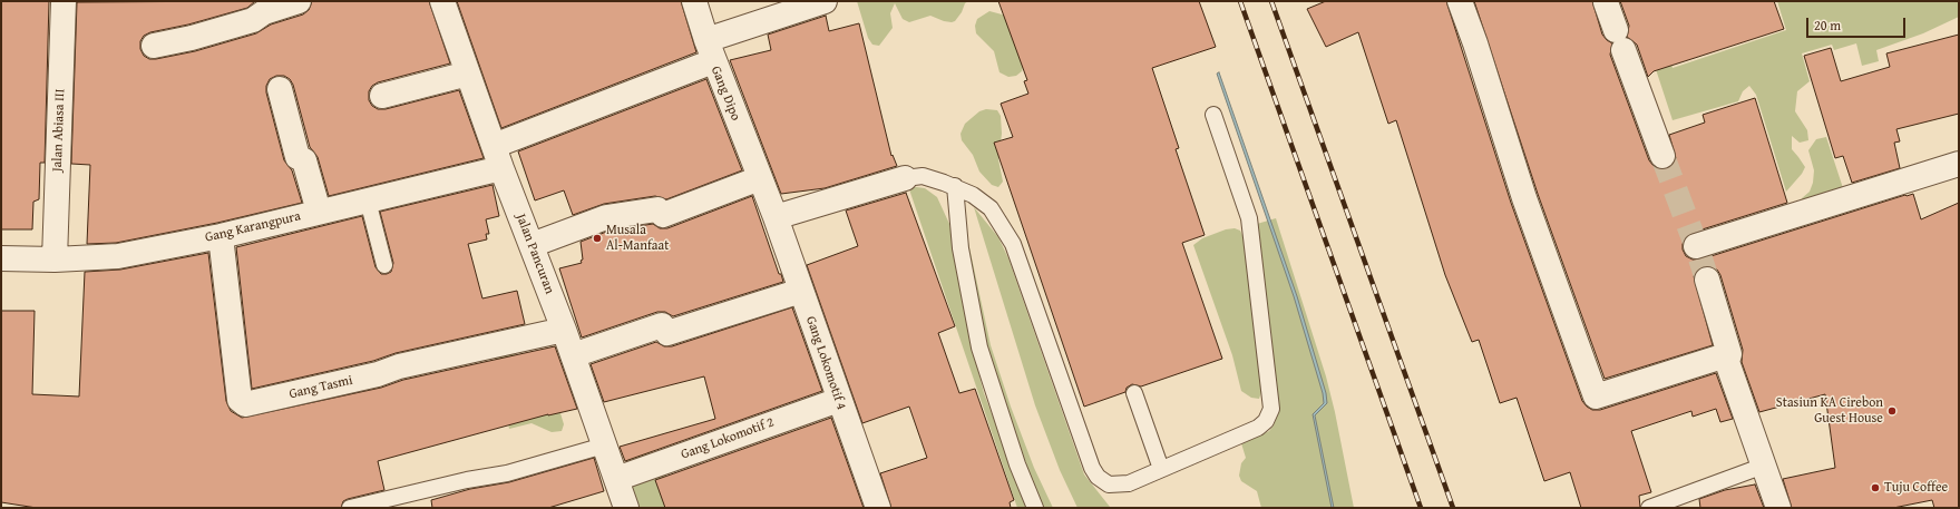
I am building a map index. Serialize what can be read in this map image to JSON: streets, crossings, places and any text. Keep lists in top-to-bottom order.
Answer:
{
  "streets": {
    "street": [
      "Gang Dipo",
      "Jalan Abiasa III",
      "Gang Karangpura",
      "Jalan Pancuran",
      "Gang Lokomotif 4",
      "Gang Tasmi",
      "Gang Lokomotif 2"
    ]
  },
  "crossings": [
    ["Gang Dipo", "Jalan Pancuran"],
    ["Gang Dipo", "Gang Lokomotif 4"],
    ["Jalan Abiasa III", "Gang Karangpura"],
    ["Gang Karangpura", "Jalan Pancuran"],
    ["Gang Karangpura", "Gang Tasmi"],
    ["Jalan Pancuran", "Gang Tasmi"],
    ["Jalan Pancuran", "Gang Lokomotif 2"],
    ["Gang Lokomotif 4", "Gang Lokomotif 2"]
  ],
  "places": ["Musala Al-Manfaat", "Stasiun KA Cirebon Guest House", "Tuju Coffee"],
  "scale_bar": "20 m"
}
